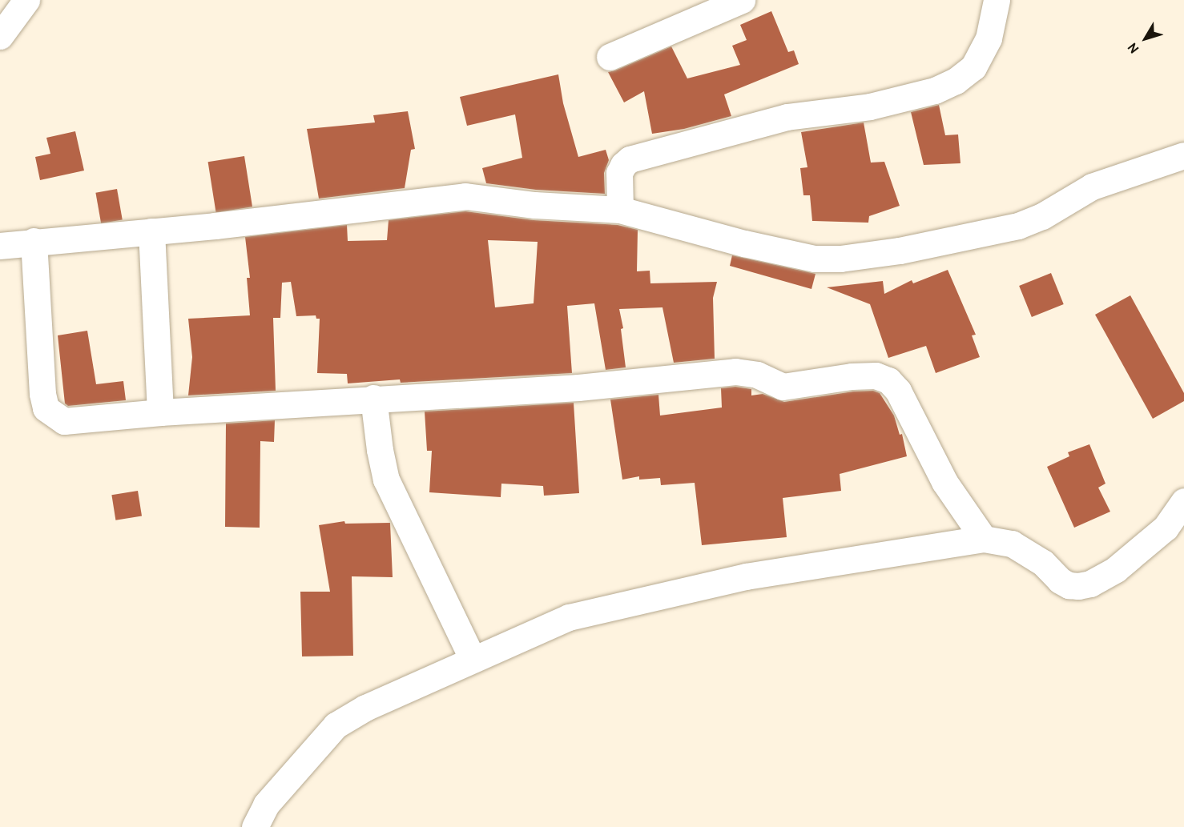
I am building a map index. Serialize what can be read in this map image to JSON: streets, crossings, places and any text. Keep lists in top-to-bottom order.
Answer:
{
  "north": "bottom left"
}
